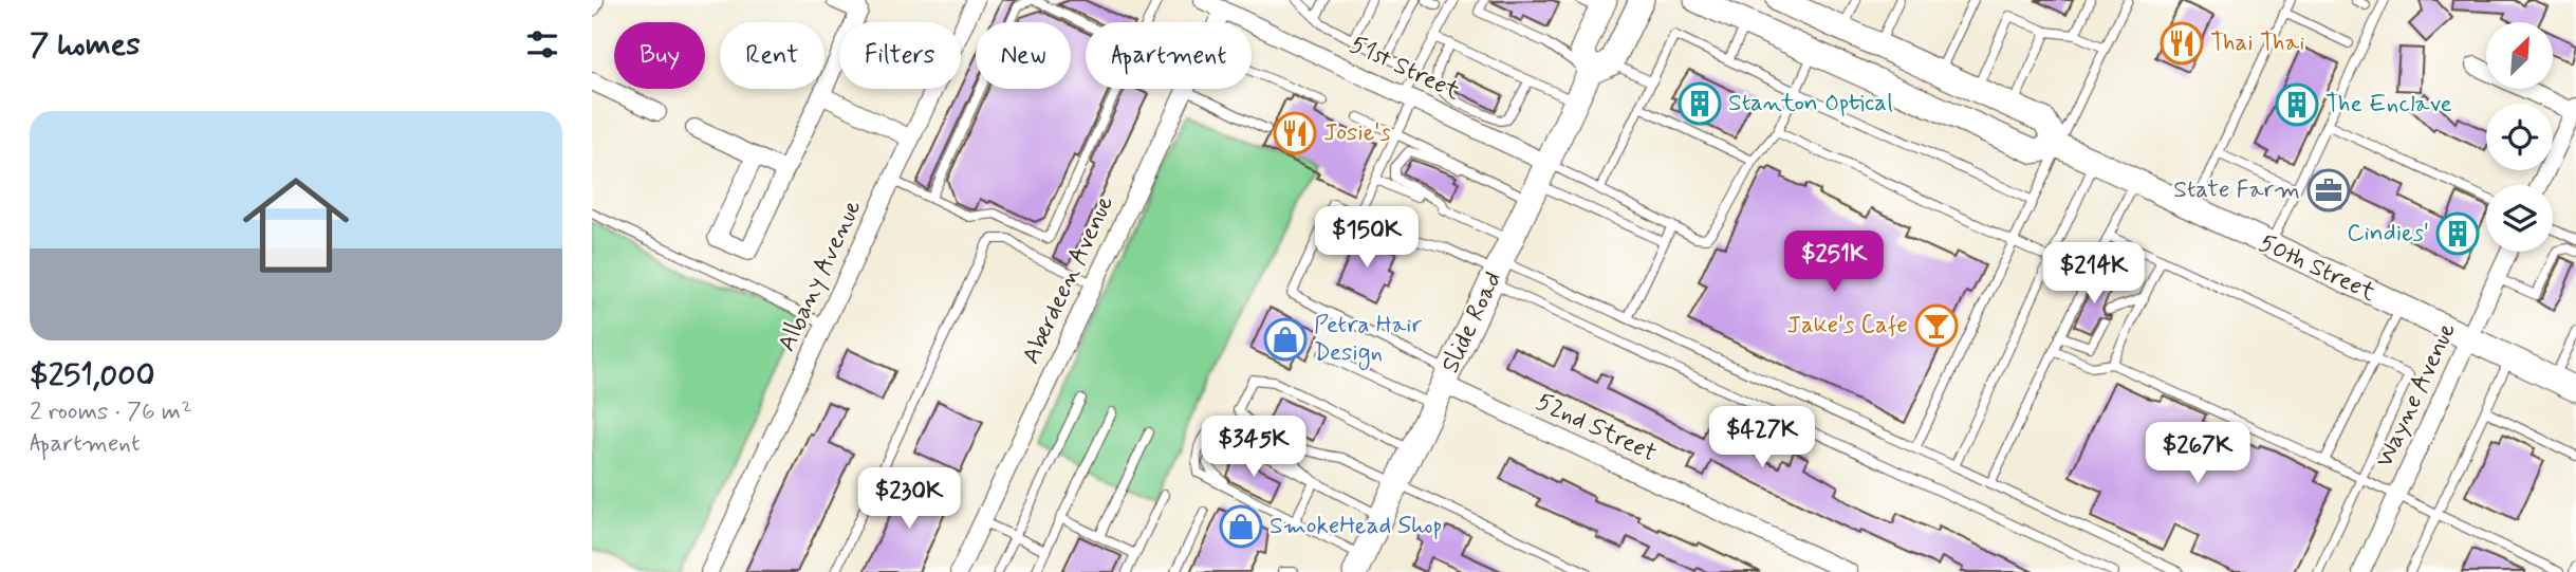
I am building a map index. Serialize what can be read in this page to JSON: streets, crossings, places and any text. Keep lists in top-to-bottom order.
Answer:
{
  "streets": {
    "main road": ["50th Street", "Slide Road"],
    "street": [
      "51st Street",
      "Albany Avenue",
      "Aberdeen Avenue",
      "Wayne Avenue",
      "52nd Street"
    ]
  },
  "crossings": [
    ["51st Street", "Aberdeen Avenue"],
    ["51st Street", "Slide Road"],
    ["50th Street", "Wayne Avenue"],
    ["Slide Road", "52nd Street"]
  ],
  "places": {
    "restaurant": ["Thai Thai", "Josie's"],
    "building": ["Stanton Optical", "The Enclave", "Cindies'"],
    "office": ["State Farm"],
    "bar": ["Jake's Cafe"],
    "shop": ["Petra Hair Design", "SmokeHead Shop"]
  },
  "north": "top right",
  "page": {
    "heading": "7 homes",
    "chip": [
      "Buy",
      "Rent",
      "Filters",
      "New",
      "Apartment"
    ],
    "list": [
      {
        "name": "$251,000",
        "note": "2 rooms · 76 m² · Apartment"
      }
    ],
    "price": [
      "$150K",
      "$251K",
      "$214K",
      "$427K",
      "$345K",
      "$267K",
      "$230K"
    ]
  }
}
